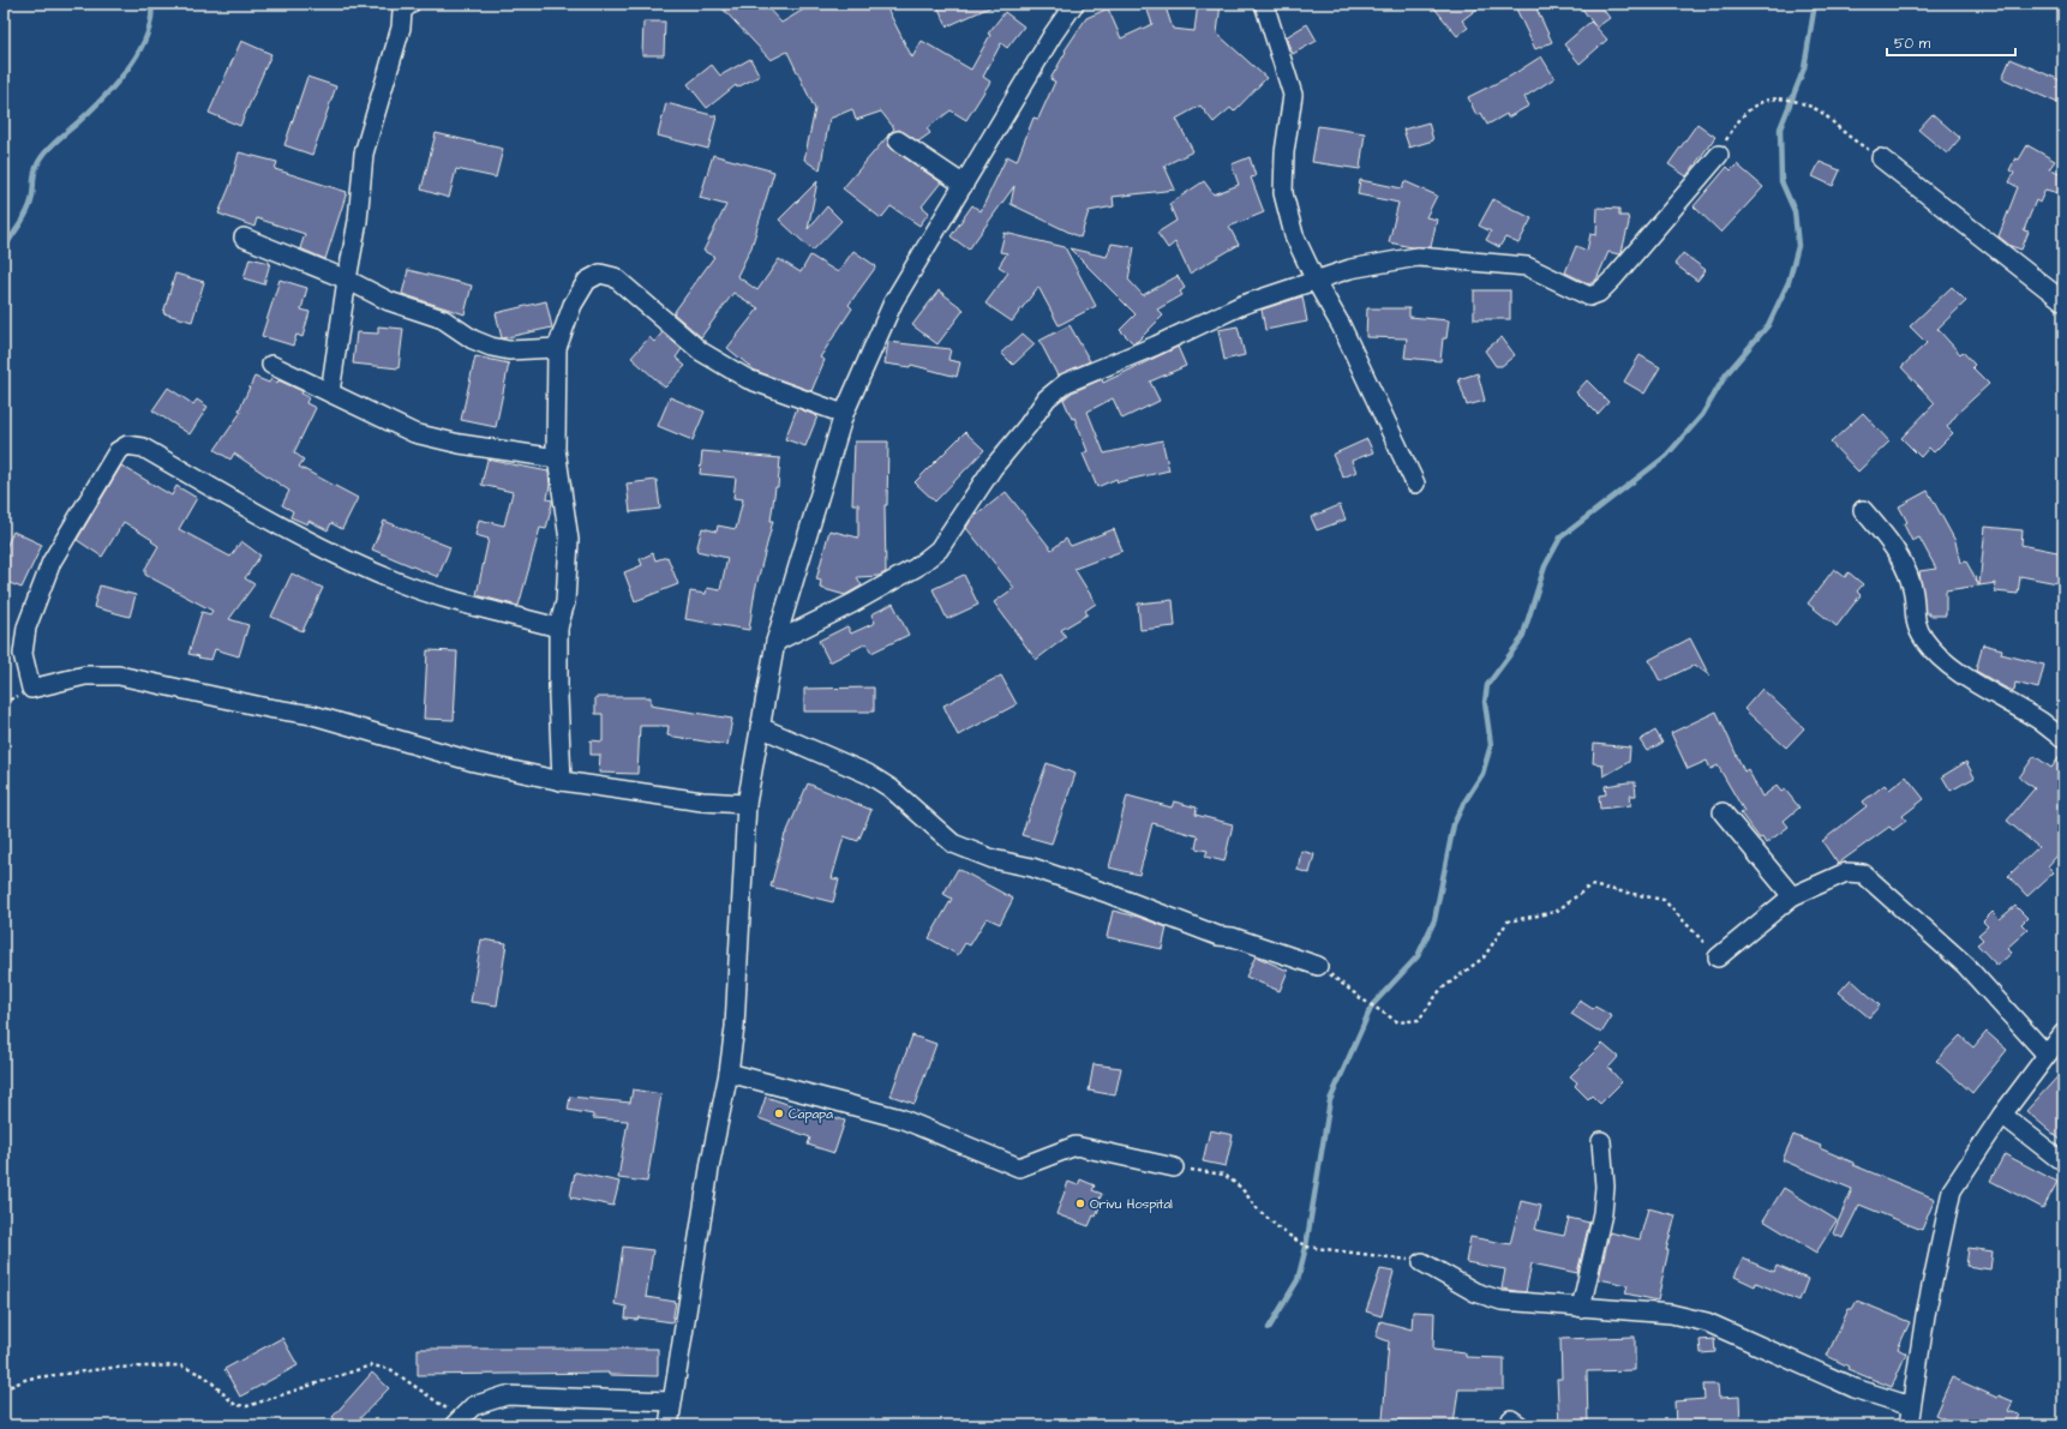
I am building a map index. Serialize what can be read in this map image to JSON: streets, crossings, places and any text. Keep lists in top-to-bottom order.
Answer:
{
  "places": ["Capapa", "Orivu Hospital"],
  "scale_bar": "50 m"
}
